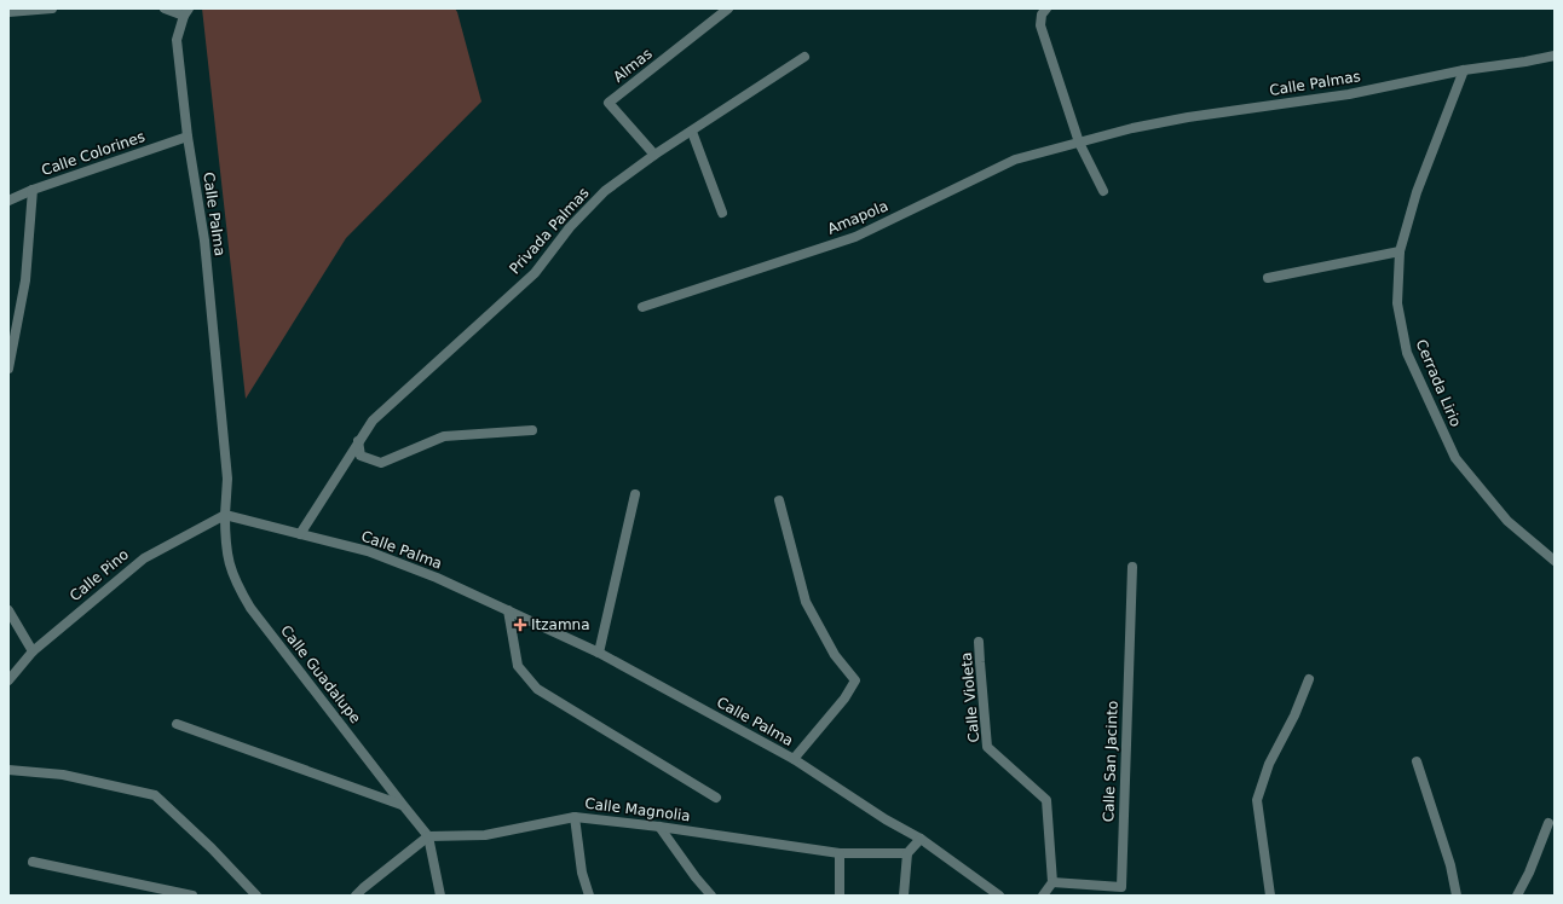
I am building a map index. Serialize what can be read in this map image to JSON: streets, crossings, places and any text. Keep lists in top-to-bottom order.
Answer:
{
  "streets": {
    "street": [
      "Almas",
      "Calle Palmas",
      "Calle Colorines",
      "Calle Palma",
      "Amapola",
      "Privada Palmas",
      "Cerrada Lirio",
      "Calle Pino",
      "Calle Guadalupe",
      "Calle Violeta",
      "Calle San Jacinto",
      "Calle Magnolia"
    ]
  },
  "crossings": [
    ["Almas", "Privada Palmas"],
    ["Calle Palmas", "Amapola"],
    ["Calle Palmas", "Cerrada Lirio"],
    ["Calle Colorines", "Calle Palma"],
    ["Calle Palma", "Privada Palmas"],
    ["Calle Palma", "Calle Pino"],
    ["Calle Palma", "Calle Guadalupe"],
    ["Calle Pino", "Calle Guadalupe"],
    ["Calle Guadalupe", "Calle Magnolia"],
    ["Calle Violeta", "Calle San Jacinto"]
  ],
  "places": {
    "health": ["Itzamna"]
  }
}
